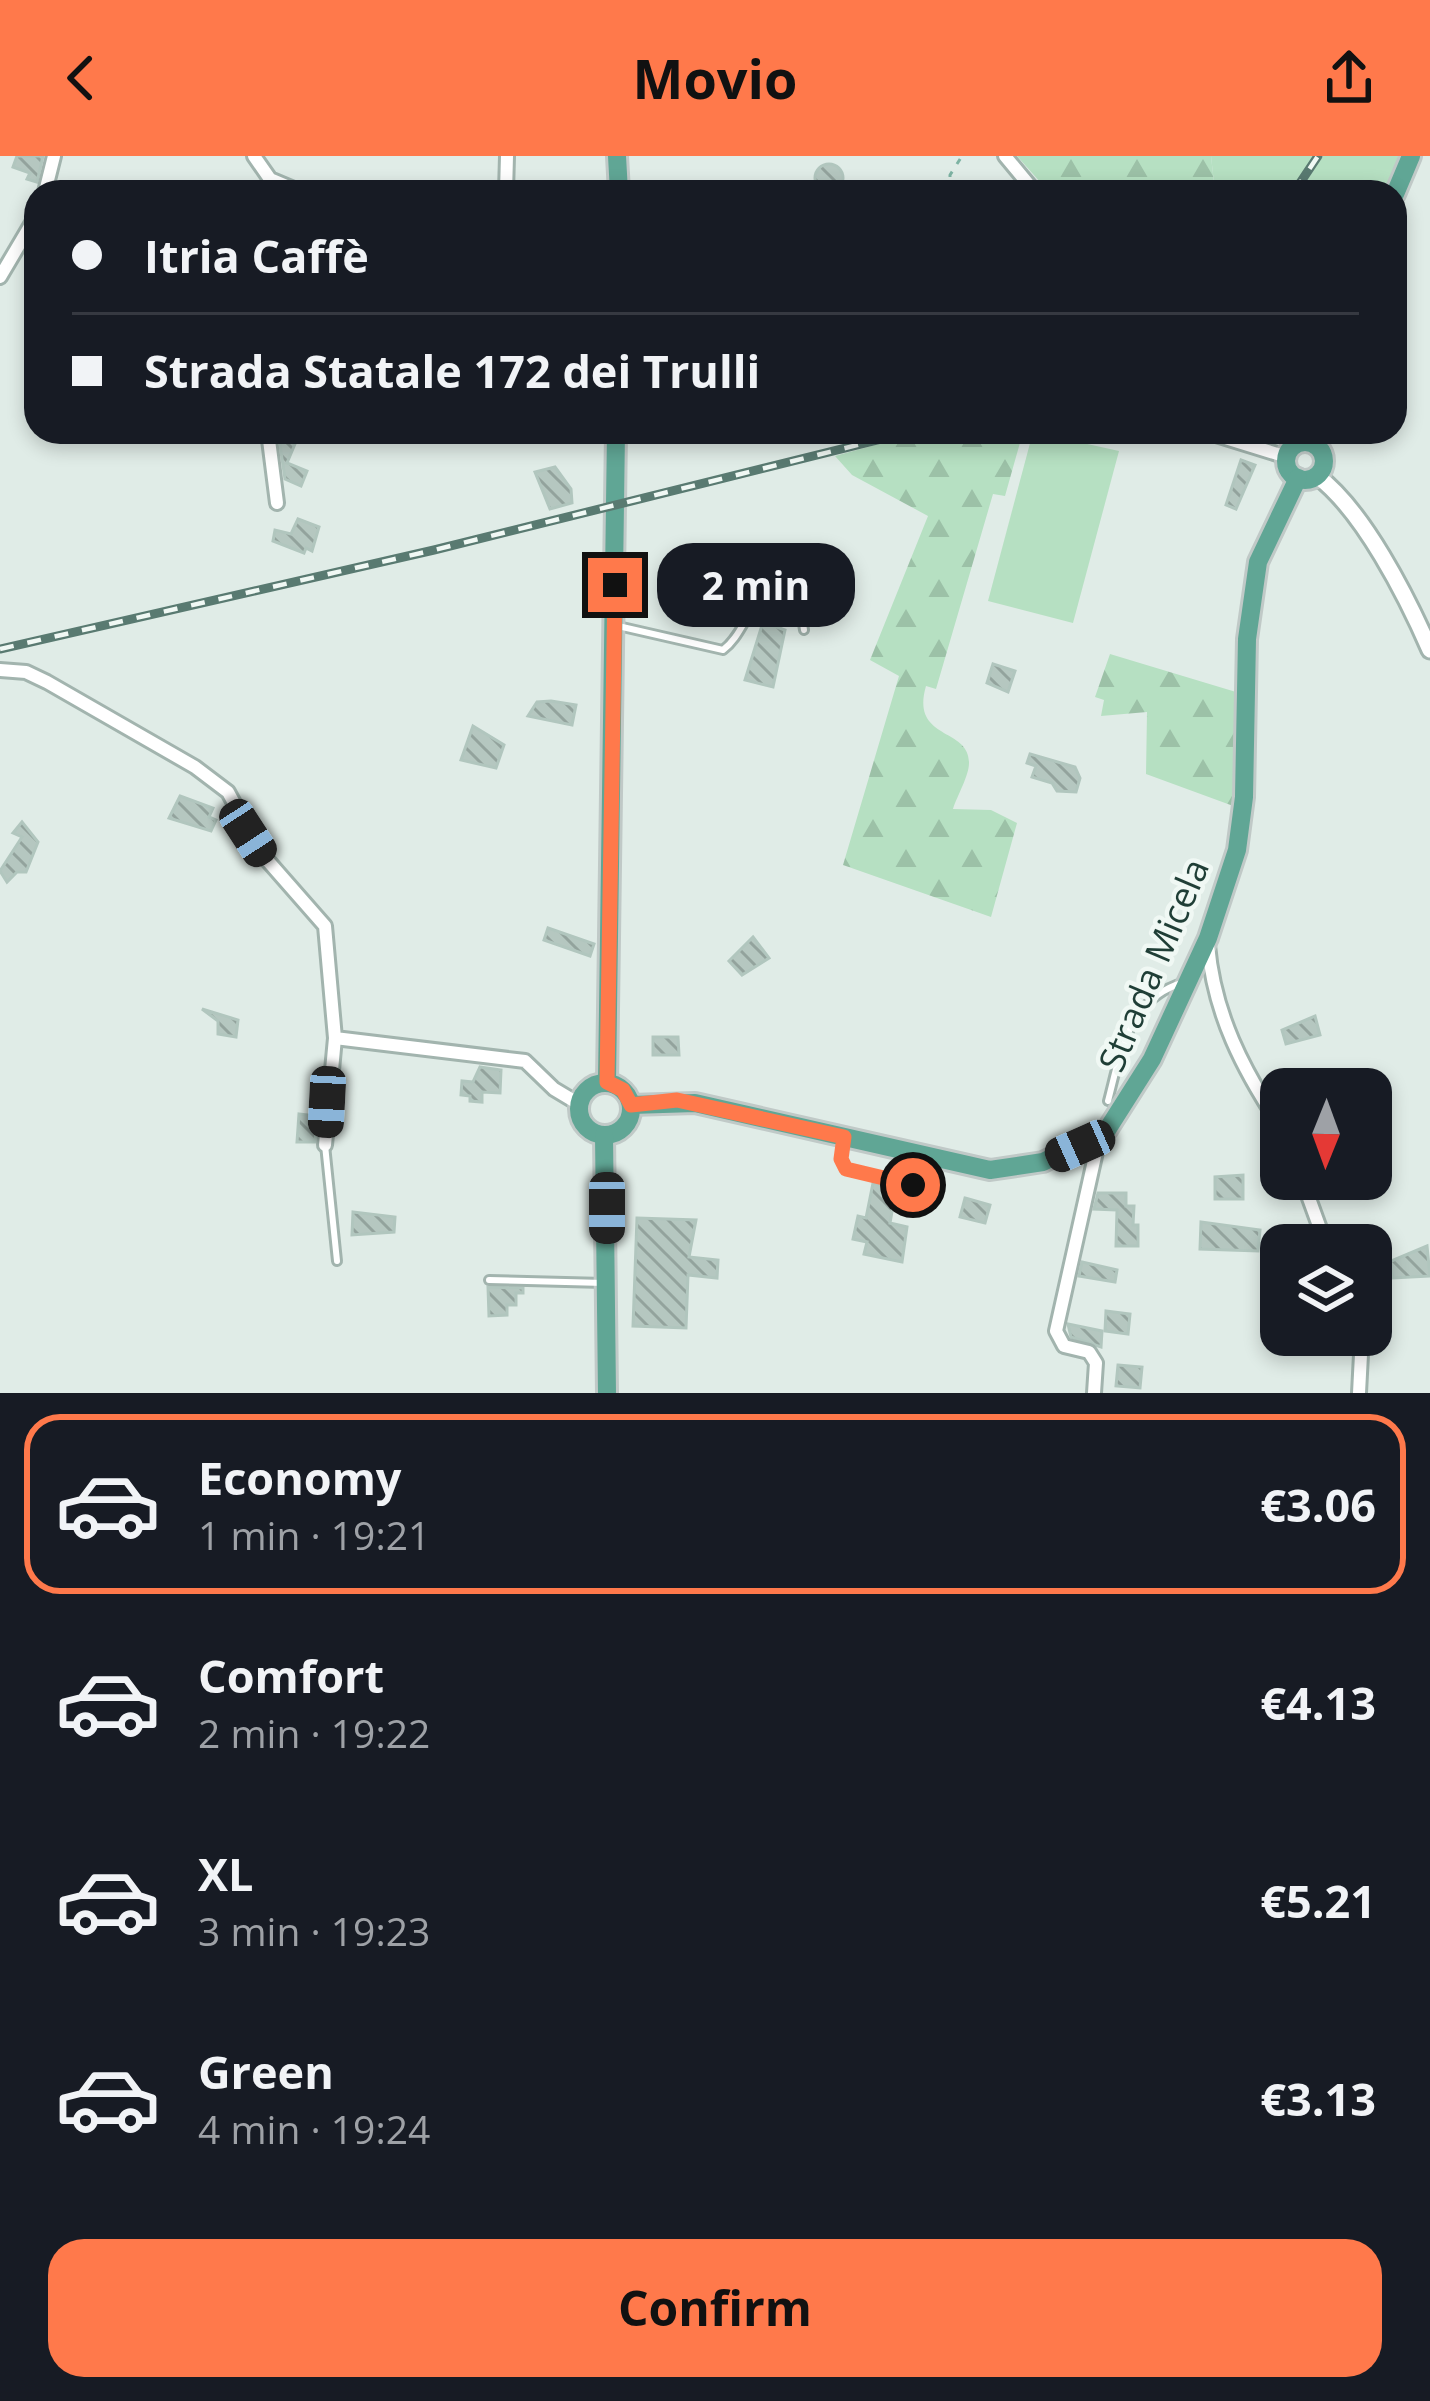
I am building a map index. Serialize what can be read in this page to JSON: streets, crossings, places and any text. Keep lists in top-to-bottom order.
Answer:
{
  "streets": {
    "main road": ["Strada Micela"]
  },
  "north": "bottom",
  "page": {
    "header": "Movio",
    "banner": ["Itria Caffè", "Strada Statale 172 dei Trulli"],
    "bubble": "2 min",
    "list": [
      {
        "name": "Economy",
        "note": "1 min · 19:21",
        "value": "€3.06"
      },
      {
        "name": "Comfort",
        "note": "2 min · 19:22",
        "value": "€4.13"
      },
      {
        "name": "XL",
        "note": "3 min · 19:23",
        "value": "€5.21"
      },
      {
        "name": "Green",
        "note": "4 min · 19:24",
        "value": "€3.13"
      }
    ],
    "buttons": "Confirm"
  }
}
